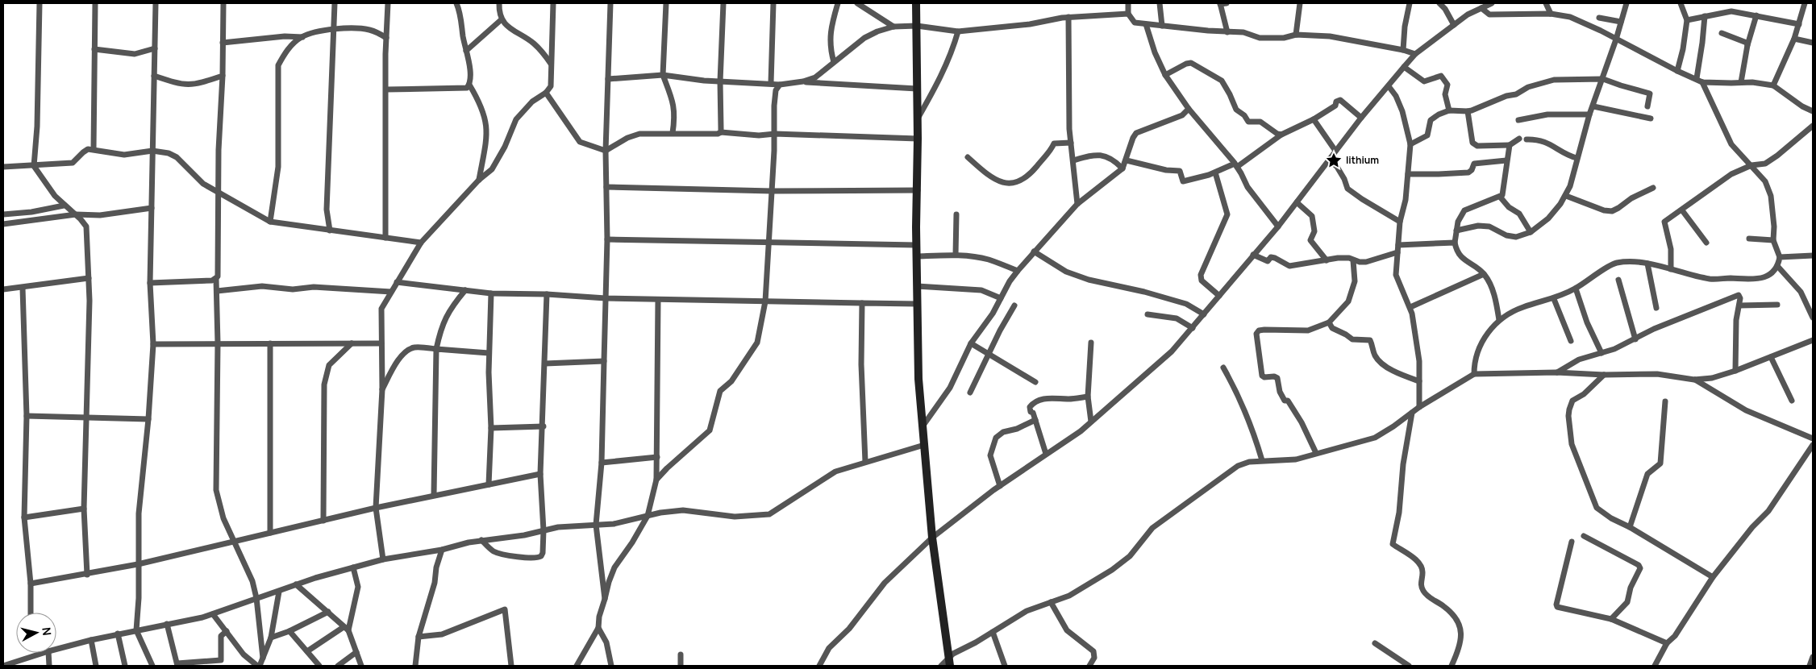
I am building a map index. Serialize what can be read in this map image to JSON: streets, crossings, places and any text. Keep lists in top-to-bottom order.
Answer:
{
  "places": {
    "place": ["lithium"]
  },
  "north": "right"
}
